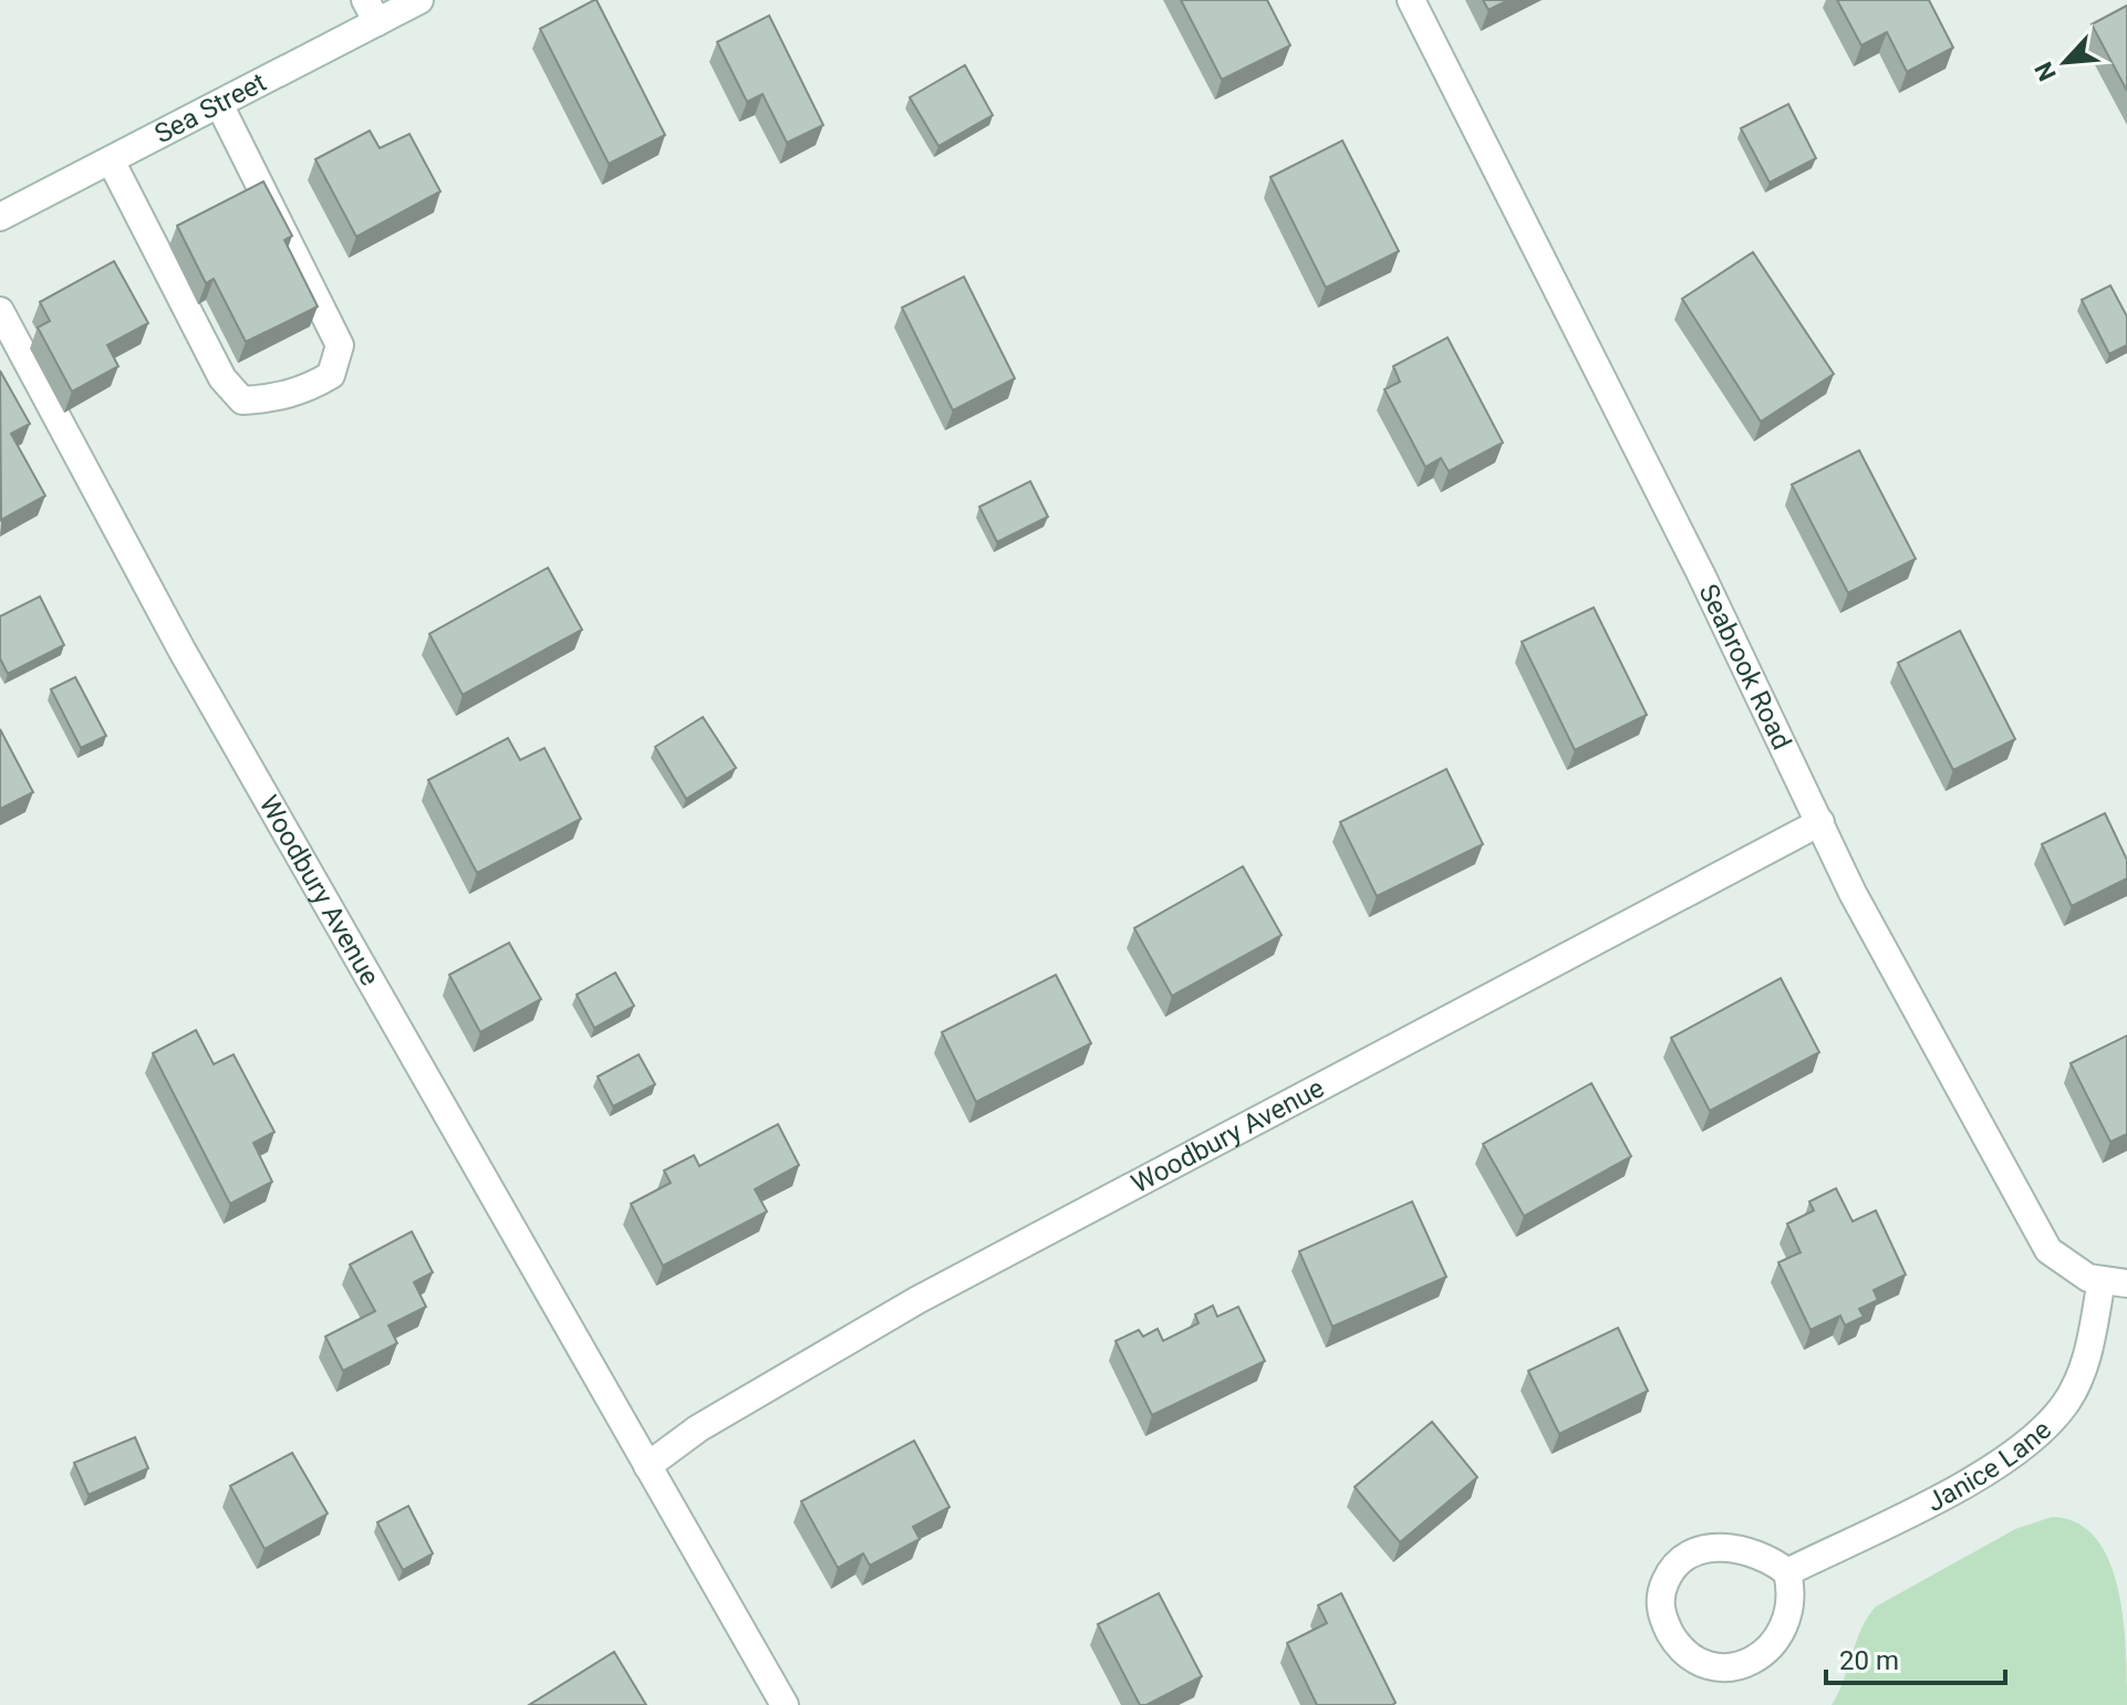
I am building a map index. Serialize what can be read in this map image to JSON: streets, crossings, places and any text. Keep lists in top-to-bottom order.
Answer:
{
  "streets": {
    "street": [
      "Sea Street",
      "Seabrook Road",
      "Woodbury Avenue",
      "Janice Lane"
    ]
  },
  "crossings": [
    ["Seabrook Road", "Woodbury Avenue"],
    ["Seabrook Road", "Janice Lane"]
  ],
  "scale_bar": "20 m",
  "north": "bottom left"
}
